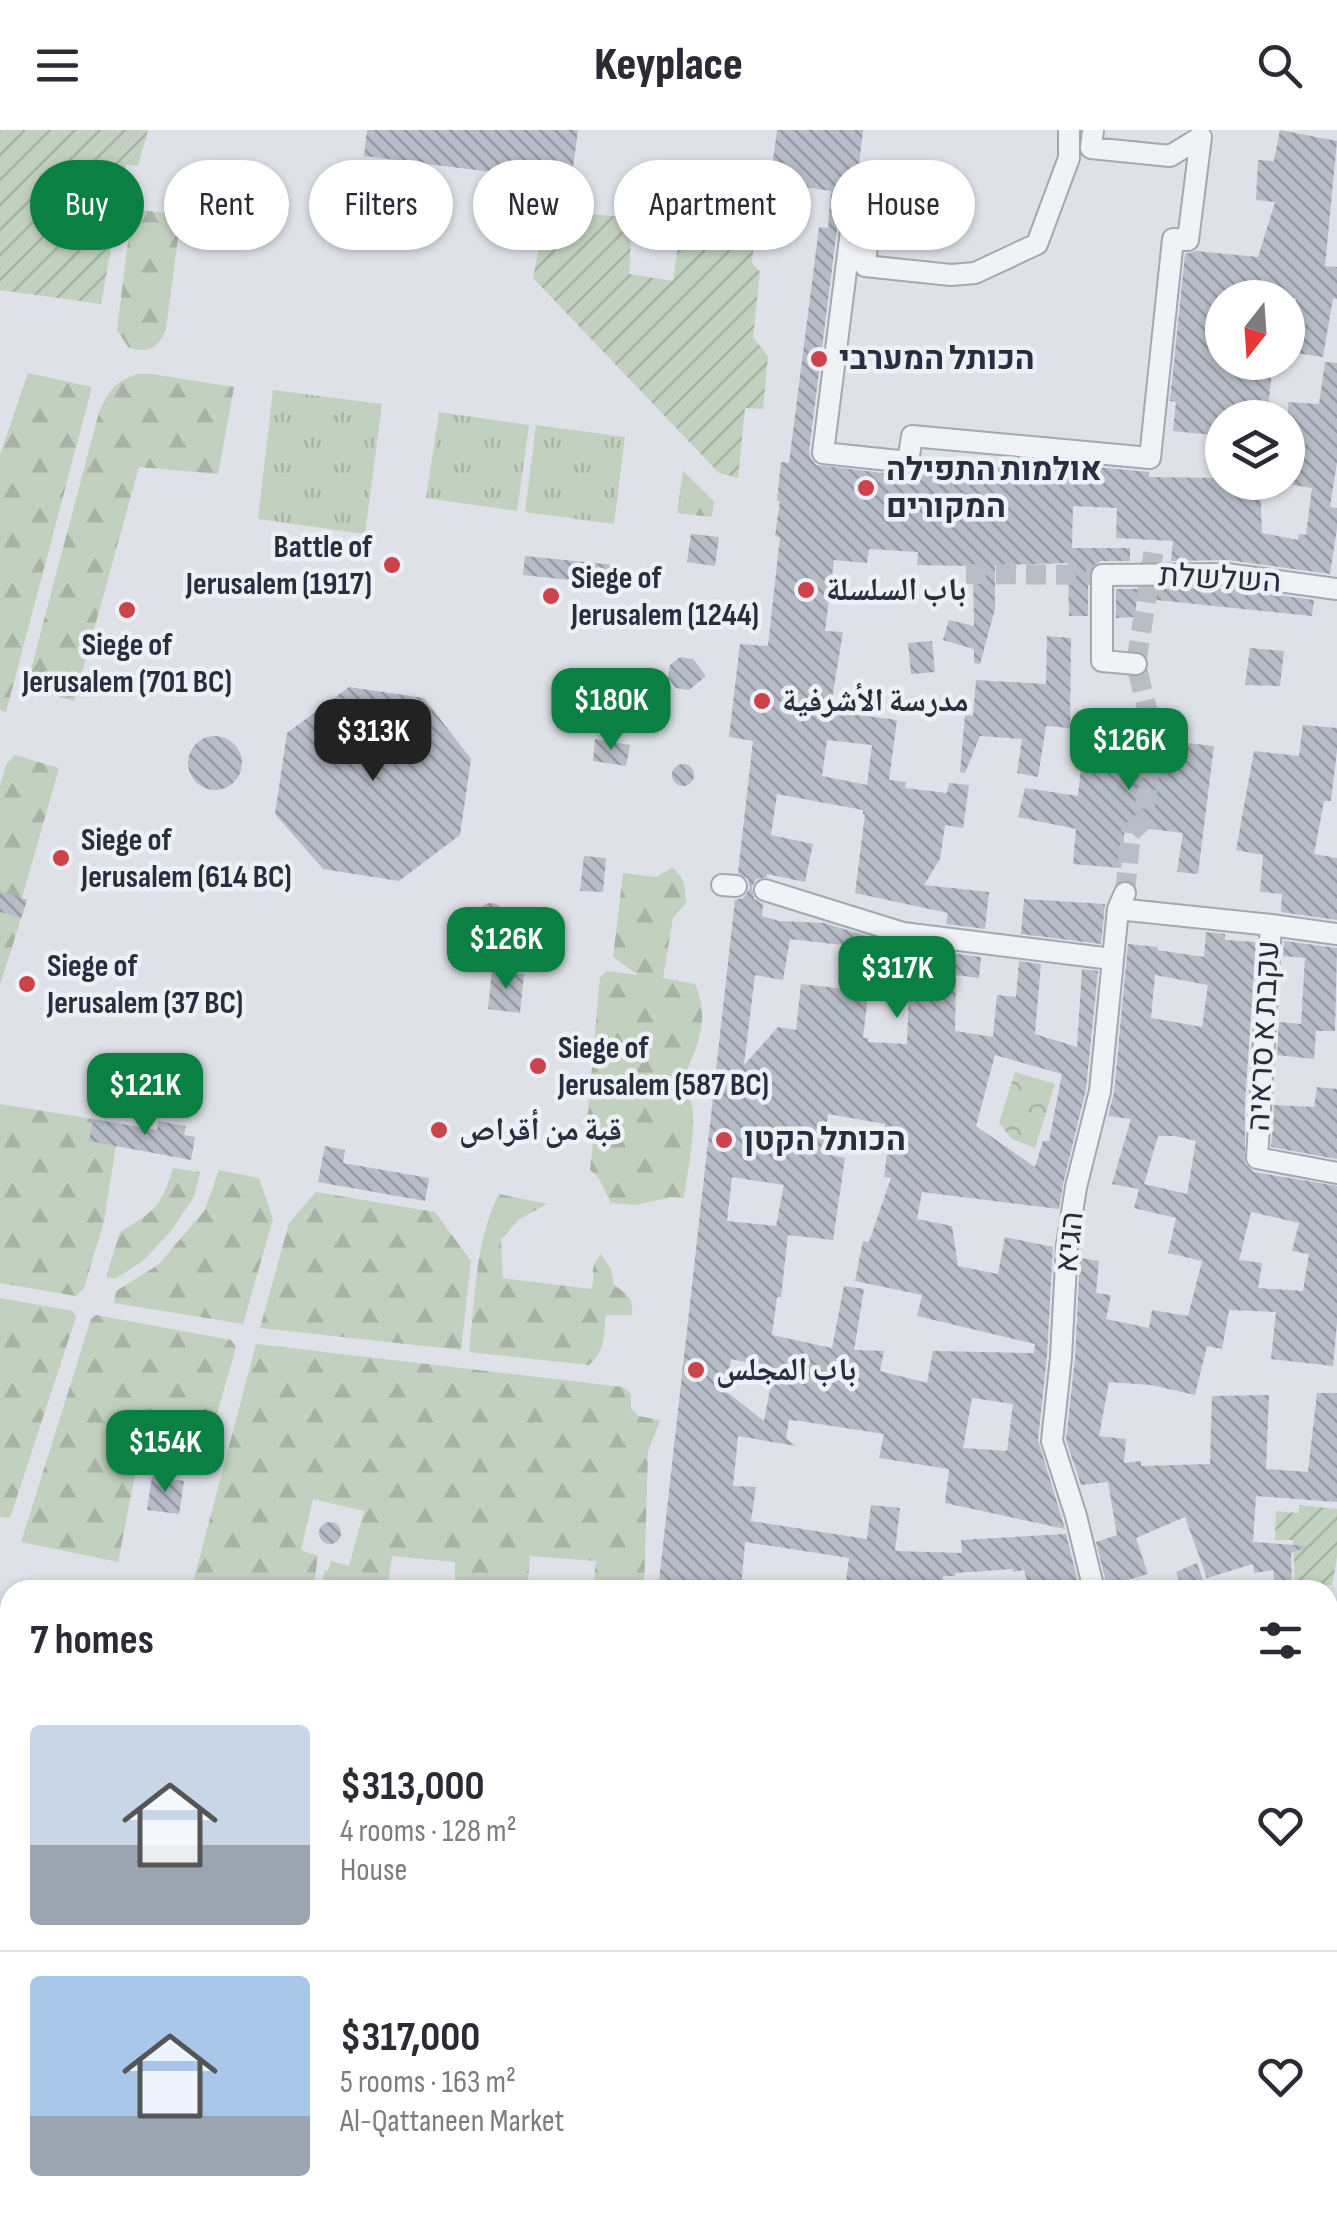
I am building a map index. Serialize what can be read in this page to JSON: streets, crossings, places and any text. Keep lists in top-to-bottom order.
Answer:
{
  "streets": {
    "street": ["השלשלת", "עקבת א סראיה", "הגיא"]
  },
  "crossings": [
    ["עקבת א סראיה", "הגיא"]
  ],
  "places": [
    "הכותל המערבי",
    "אולמות התפילה המקורים",
    "Battle of Jerusalem (1917)",
    "باب السلسلة",
    "Siege of Jerusalem (1244)",
    "Siege of Jerusalem (701 BC)",
    "مدرسة الأشرفية",
    "Siege of Jerusalem (614 BC)",
    "Siege of Jerusalem (37 BC)",
    "Siege of Jerusalem (587 BC)",
    "قبة من أقراص",
    "הכותל הקטן",
    "باب المجلس"
  ],
  "north": "bottom",
  "page": {
    "header": "Keyplace",
    "chip": [
      "Buy",
      "Rent",
      "Filters",
      "New",
      "Apartment",
      "House"
    ],
    "price": [
      "$180K",
      "$313K",
      "$126K",
      "$126K",
      "$317K",
      "$121K",
      "$154K"
    ],
    "heading": "7 homes",
    "list": [
      {
        "name": "$313,000",
        "note": "4 rooms · 128 m² · House"
      },
      {
        "name": "$317,000",
        "note": "5 rooms · 163 m² · Al-Qattaneen Market"
      }
    ]
  }
}
